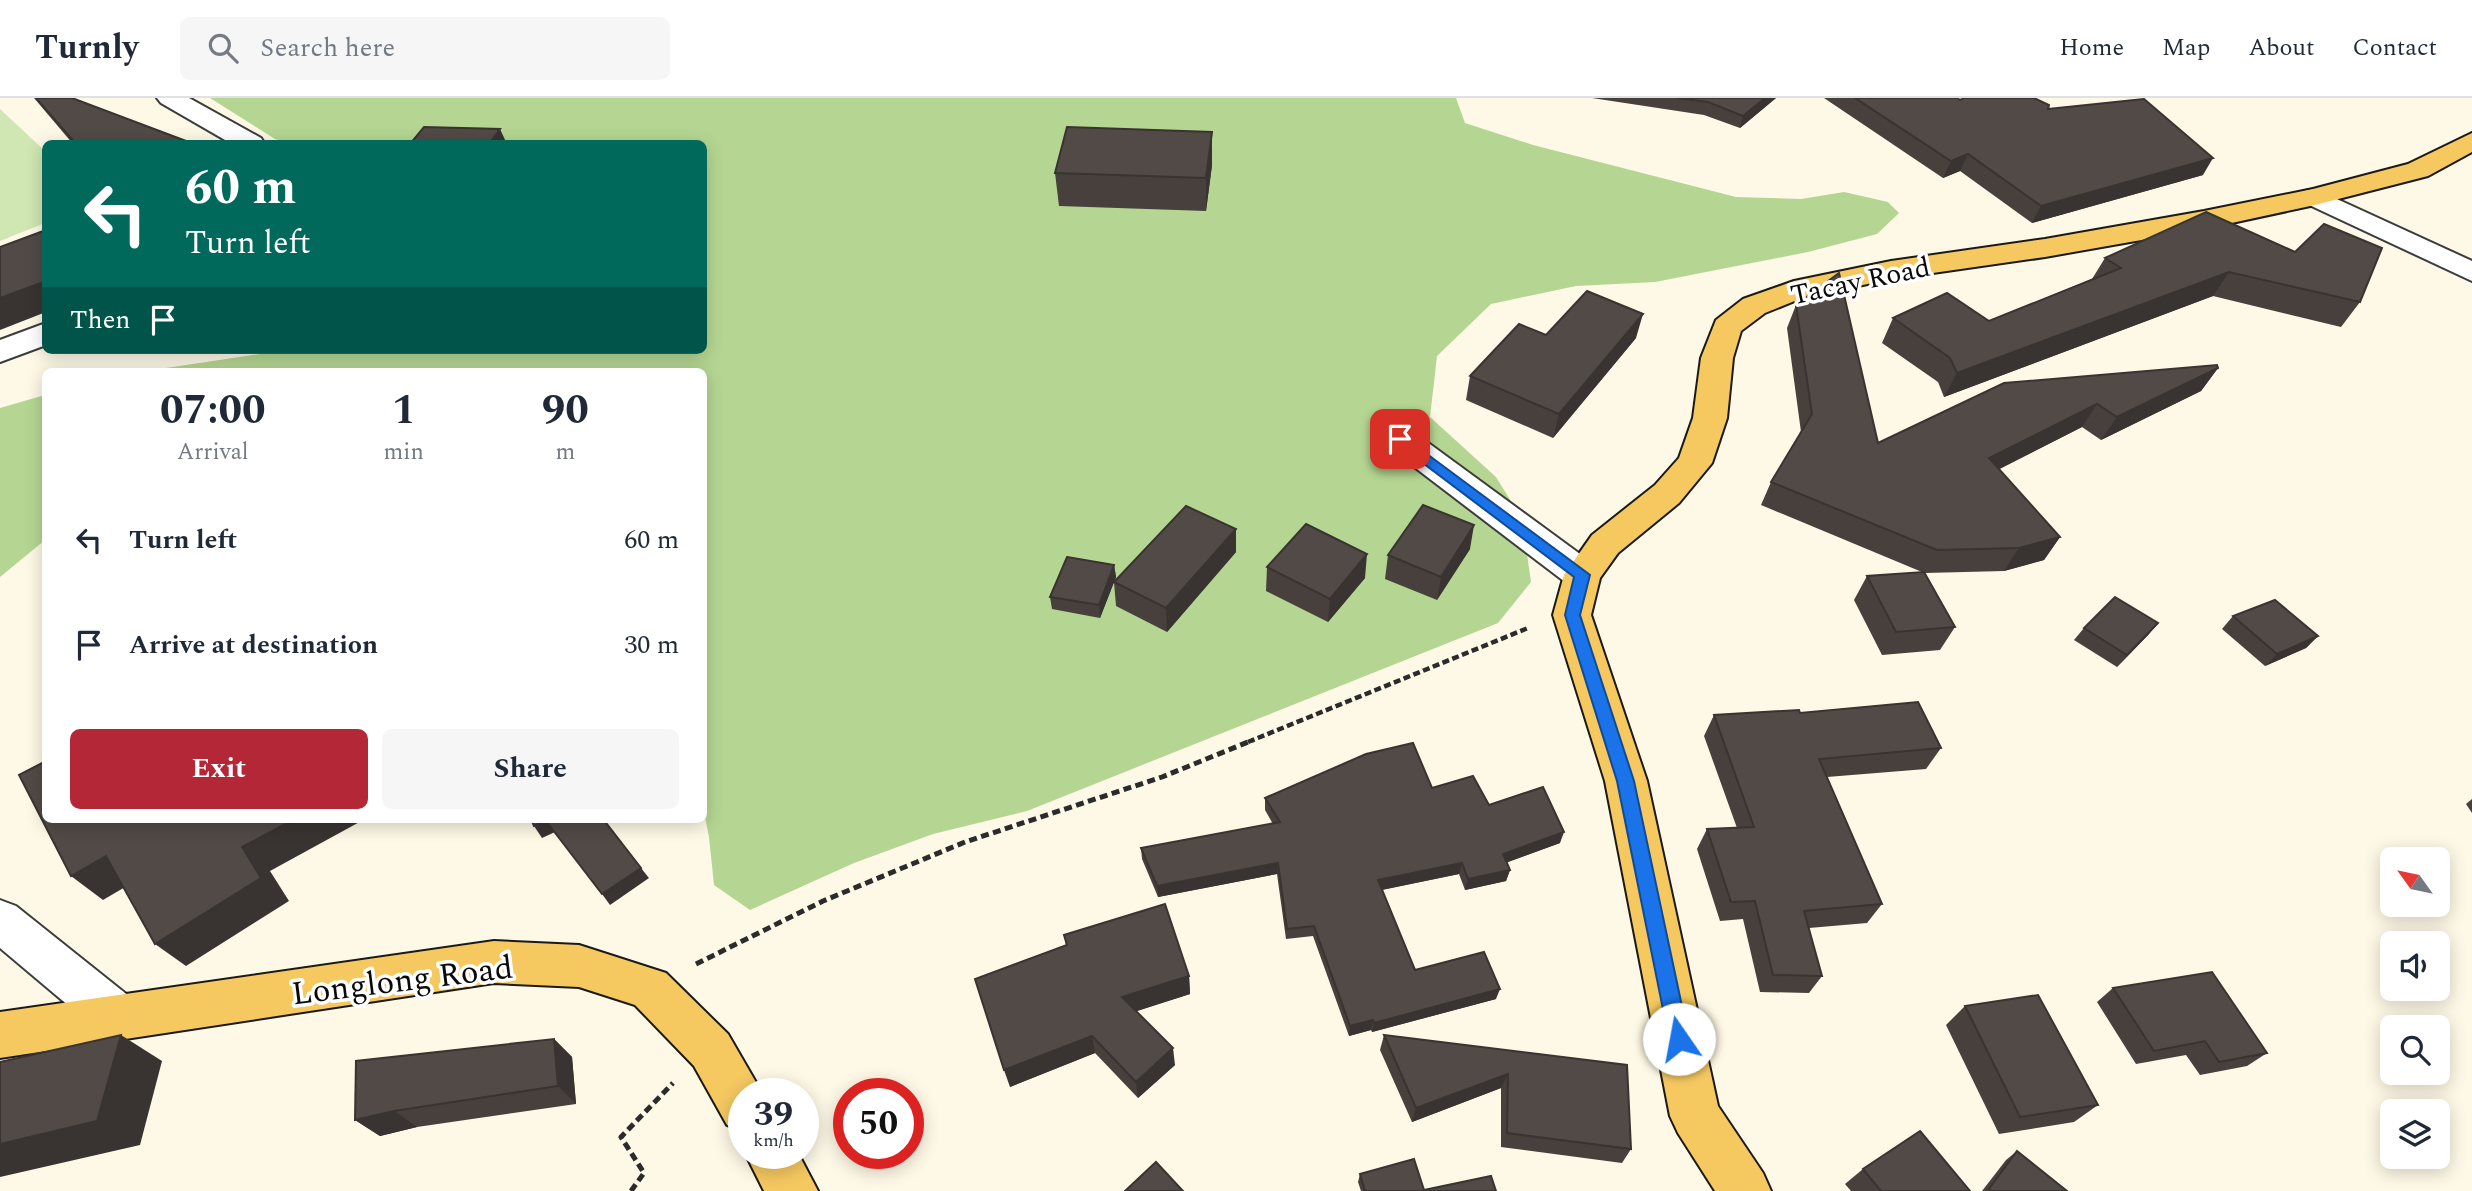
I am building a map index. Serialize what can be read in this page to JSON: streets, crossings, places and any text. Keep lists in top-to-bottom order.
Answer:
{
  "streets": {
    "main road": ["Tacay Road", "Longlong Road"]
  },
  "north": "top left",
  "page": {
    "header": "Turnly",
    "search": "Search here",
    "nav": [
      "Home",
      "Map",
      "About",
      "Contact"
    ],
    "turn": ["60 m", "Turn left"],
    "then": "Then",
    "eta": [
      "07:00",
      "Arrival",
      "1",
      "min",
      "90",
      "m"
    ],
    "list": [
      {
        "name": "Turn left",
        "value": "60 m"
      },
      {
        "name": "Arrive at destination",
        "value": "30 m"
      }
    ],
    "buttons": ["Exit", "Share"],
    "speed": "39 km/h",
    "limit": "50"
  }
}
